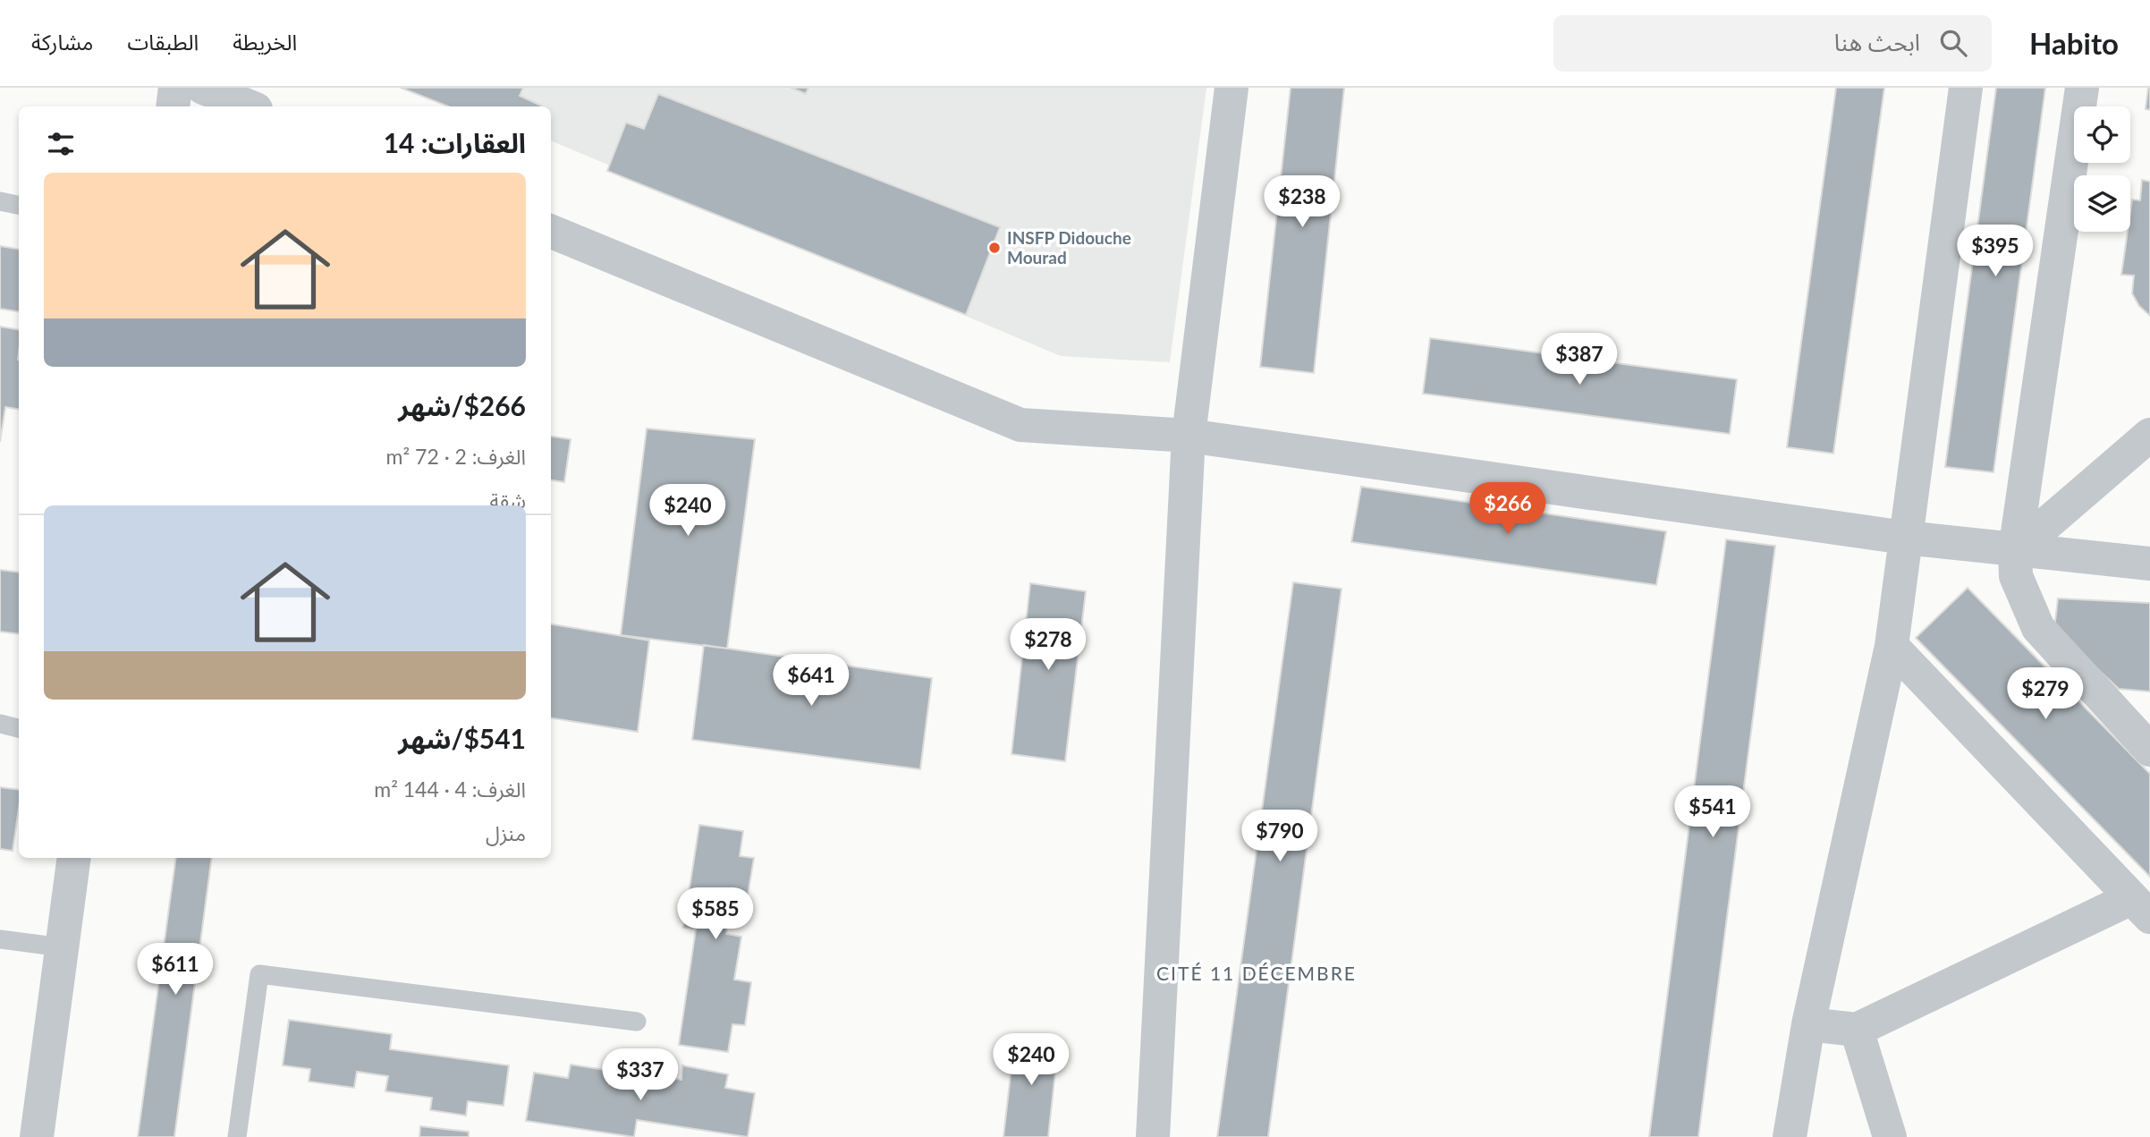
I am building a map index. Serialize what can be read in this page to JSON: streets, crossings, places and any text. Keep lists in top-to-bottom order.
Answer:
{
  "districts": ["CITÉ 11 DÉCEMBRE"],
  "places": ["INSFP Didouche Mourad"],
  "page": {
    "header": "Habito",
    "search": "ابحث هنا",
    "nav": ["الخريطة", "الطبقات", "مشاركة"],
    "heading": "العقارات: 14",
    "price": [
      "$238",
      "$395",
      "$387",
      "$266",
      "$240",
      "$278",
      "$641",
      "$279",
      "$541",
      "$790",
      "$585",
      "$611",
      "$240",
      "$337"
    ],
    "list": [
      {
        "name": "$266/شهر",
        "note": "الغرف: 2 · 72 m² · شقة"
      },
      {
        "name": "$541/شهر",
        "note": "الغرف: 4 · 144 m² · منزل"
      }
    ]
  }
}
